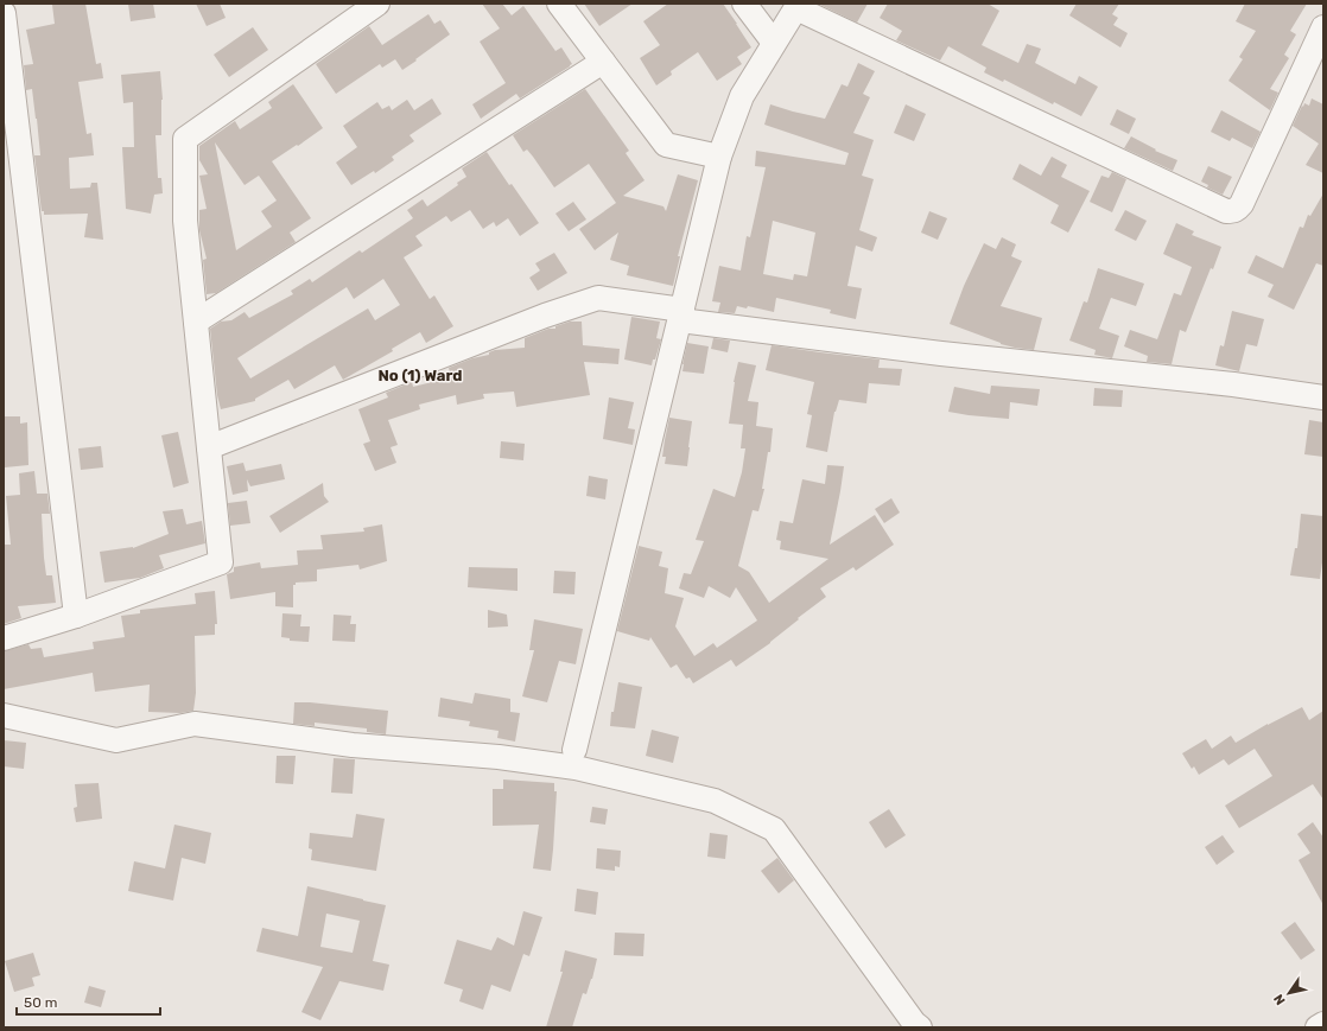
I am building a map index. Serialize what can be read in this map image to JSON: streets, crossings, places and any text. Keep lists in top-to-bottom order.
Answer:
{
  "districts": ["No (1) Ward"],
  "scale_bar": "50 m",
  "north": "bottom left"
}
